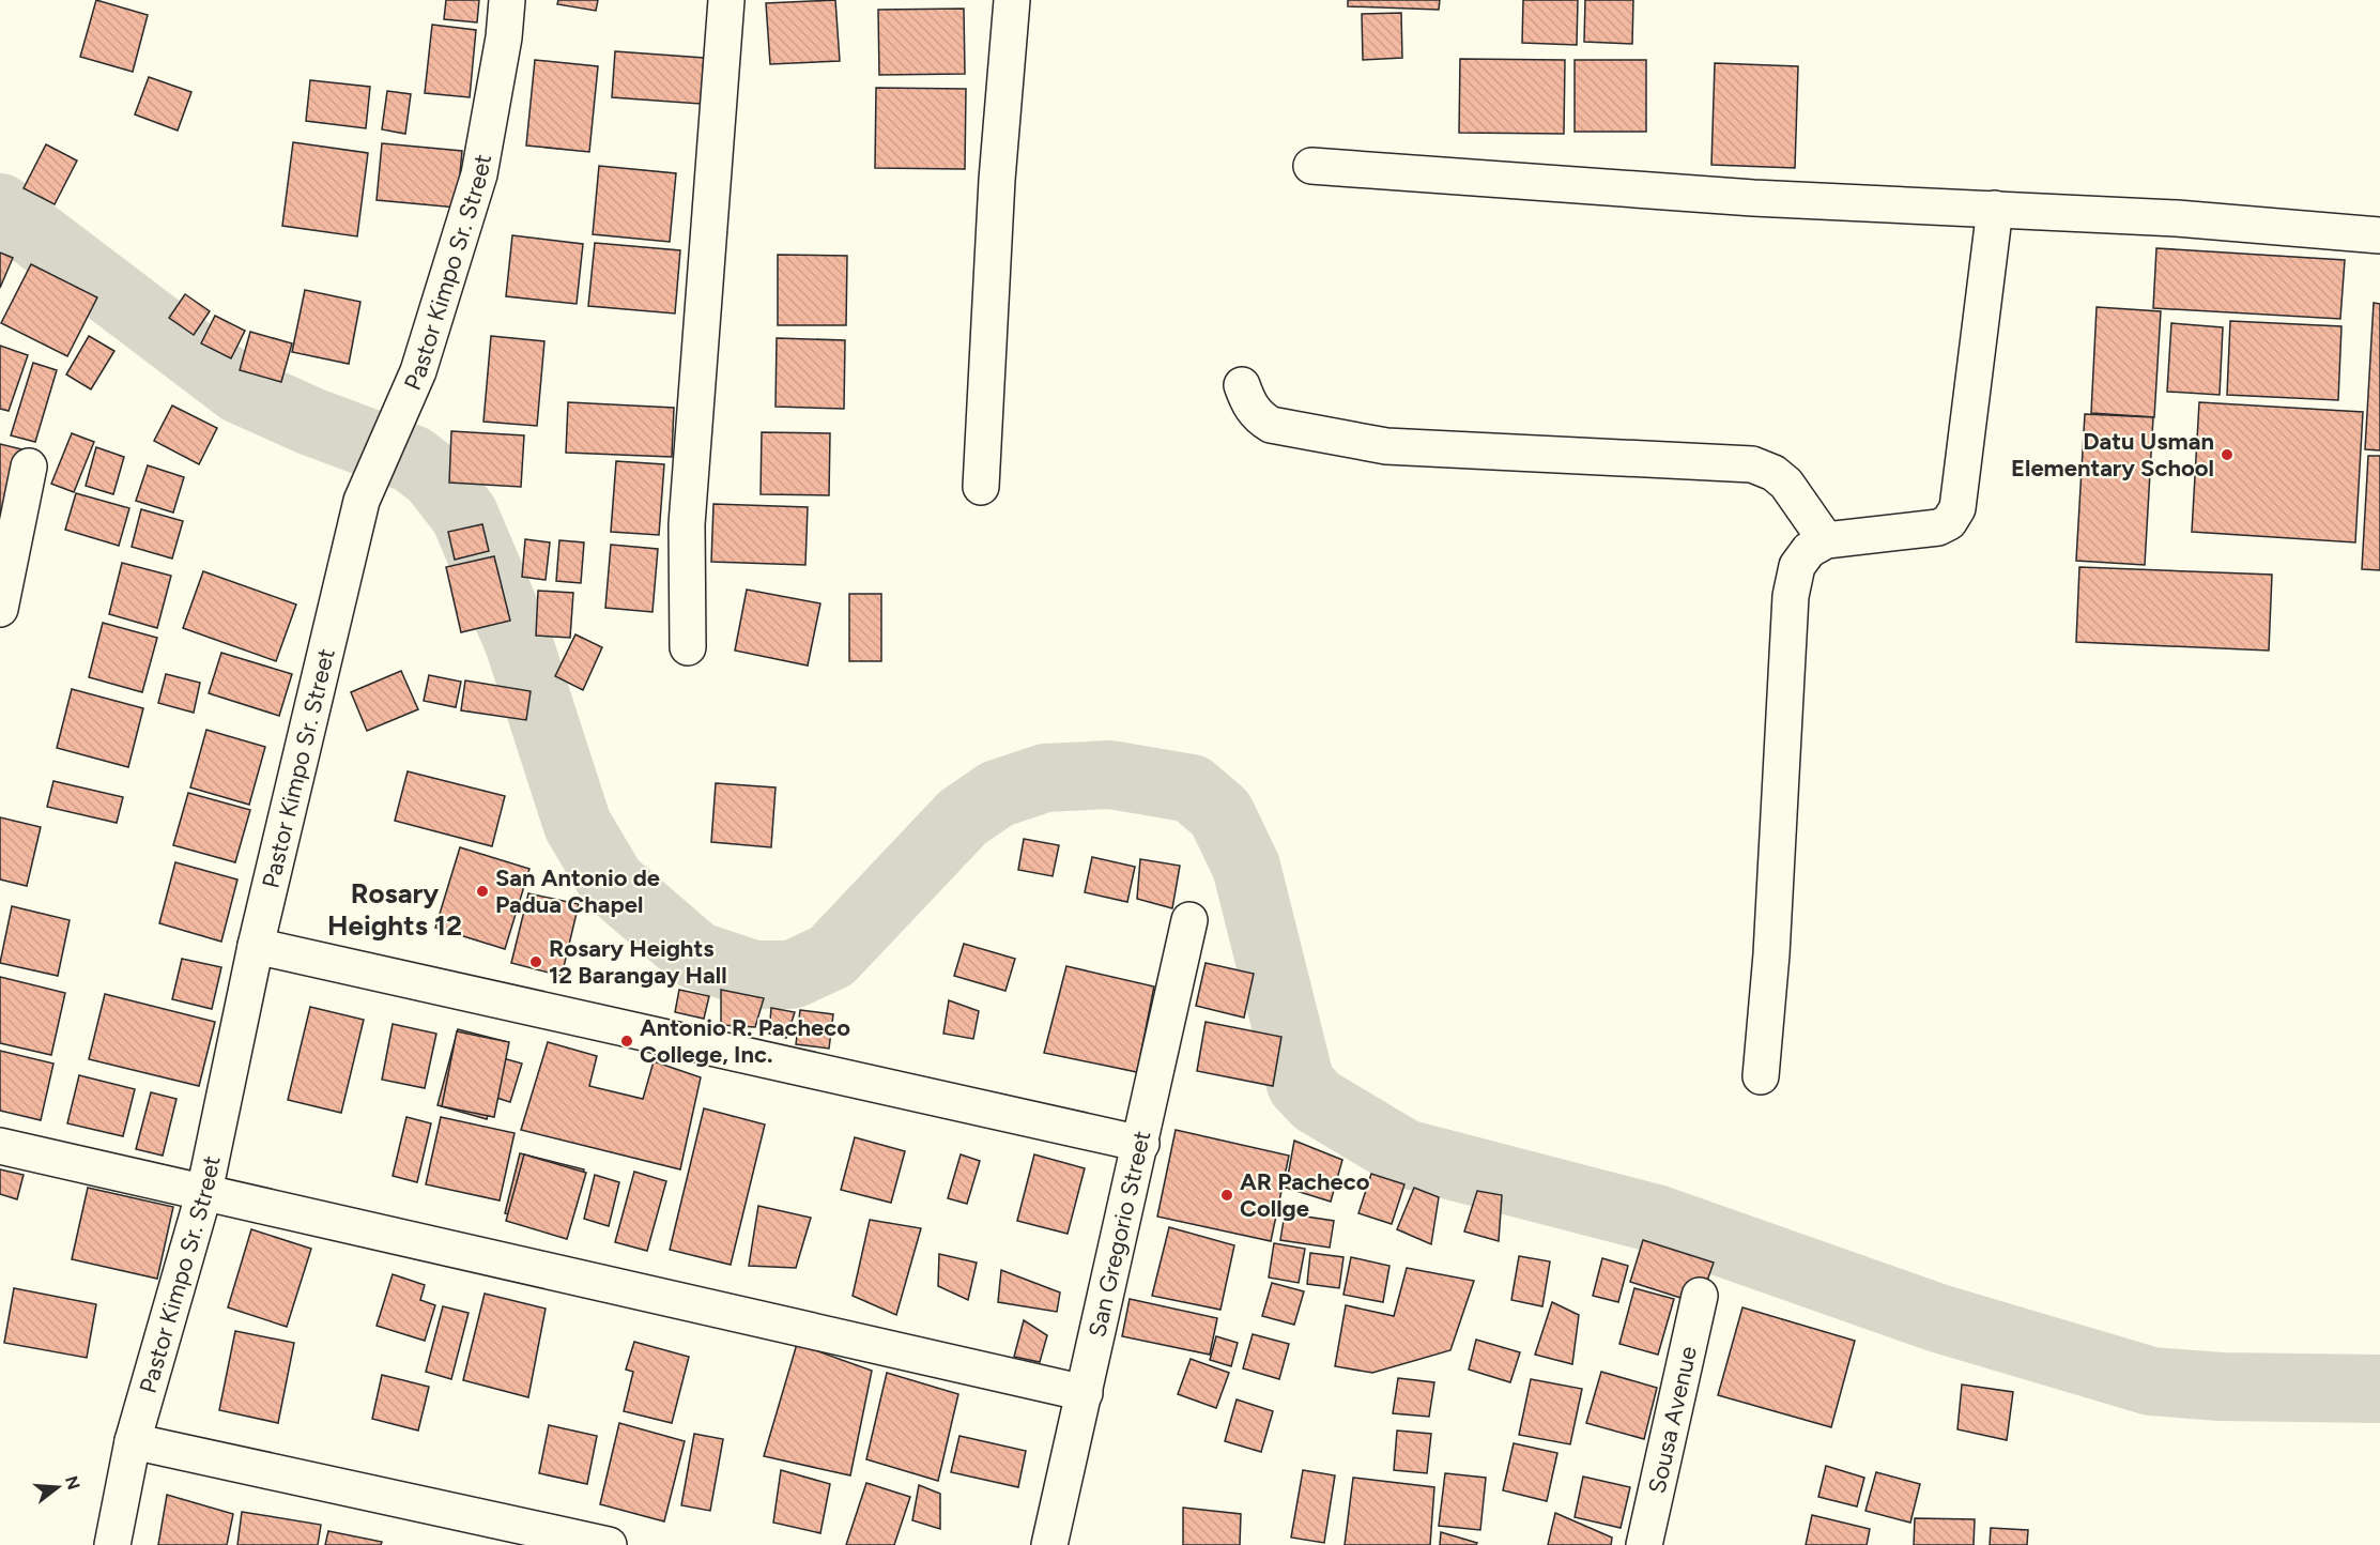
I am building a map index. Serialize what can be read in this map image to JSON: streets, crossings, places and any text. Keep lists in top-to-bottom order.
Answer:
{
  "streets": {
    "street": ["Pastor Kimpo Sr. Street", "San Gregorio Street", "Sousa Avenue"]
  },
  "districts": ["Rosary Heights 12"],
  "places": [
    "Datu Usman Elementary School",
    "San Antonio de Padua Chapel",
    "Rosary Heights 12 Barangay Hall",
    "Antonio R. Pacheco College, Inc.",
    "AR Pacheco Collge"
  ],
  "north": "right"
}
